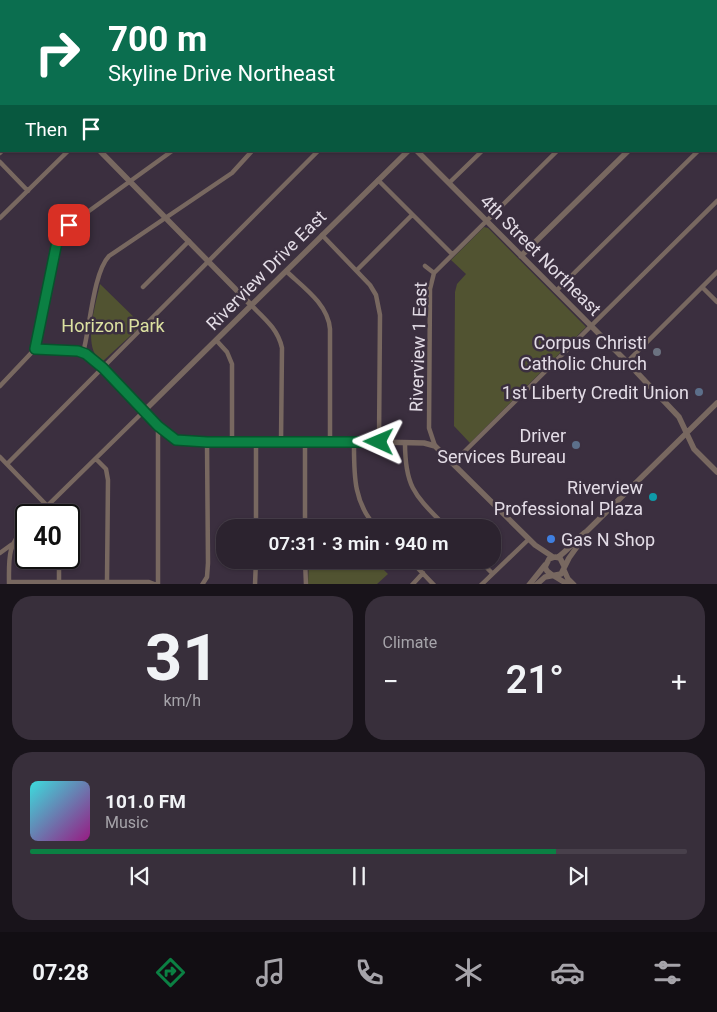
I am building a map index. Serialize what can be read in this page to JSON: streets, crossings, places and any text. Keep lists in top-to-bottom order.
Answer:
{
  "streets": {
    "street": ["4th Street Northeast", "Riverview Drive East", "Riverview 1 East"]
  },
  "crossings": [
    ["4th Street Northeast", "Riverview 1 East"]
  ],
  "parks": ["Horizon Park"],
  "places": [
    "Corpus Christi Catholic Church",
    "1st Liberty Credit Union",
    "Driver Services Bureau",
    "Riverview Professional Plaza",
    "Gas N Shop"
  ],
  "page": {
    "turn": ["700 m", "Skyline Drive Northeast"],
    "then": "Then",
    "limit": "40",
    "trip": "07:31 · 3 min · 940 m",
    "tile": [
      ["31", "km/h"],
      "Climate"
    ],
    "heat": ["−", "21°", "+"],
    "song": ["101.0 FM", "Music"],
    "tabs": "07:28"
  }
}
